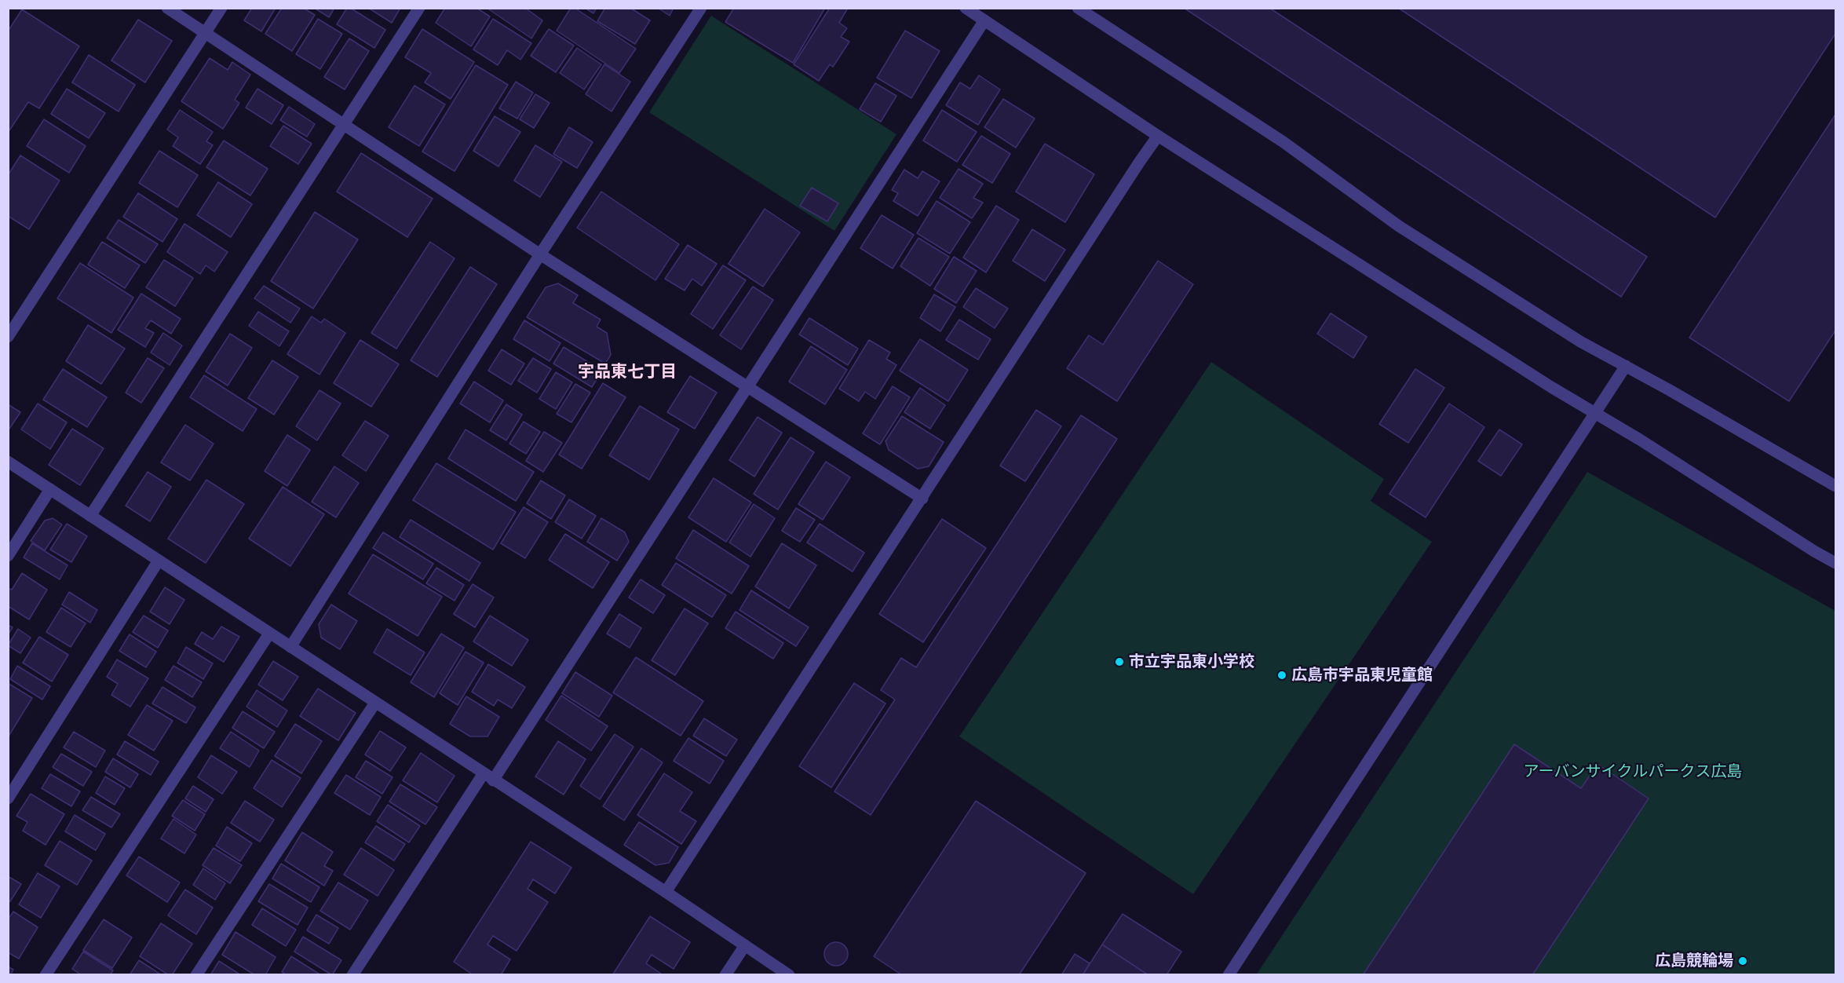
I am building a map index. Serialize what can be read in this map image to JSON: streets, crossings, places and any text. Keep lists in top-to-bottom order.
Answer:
{
  "districts": ["宇品東七丁目"],
  "parks": ["アーバンサイクルパークス広島"],
  "places": ["市立宇品東小学校", "広島市宇品東児童館", "広島競輪場"]
}
